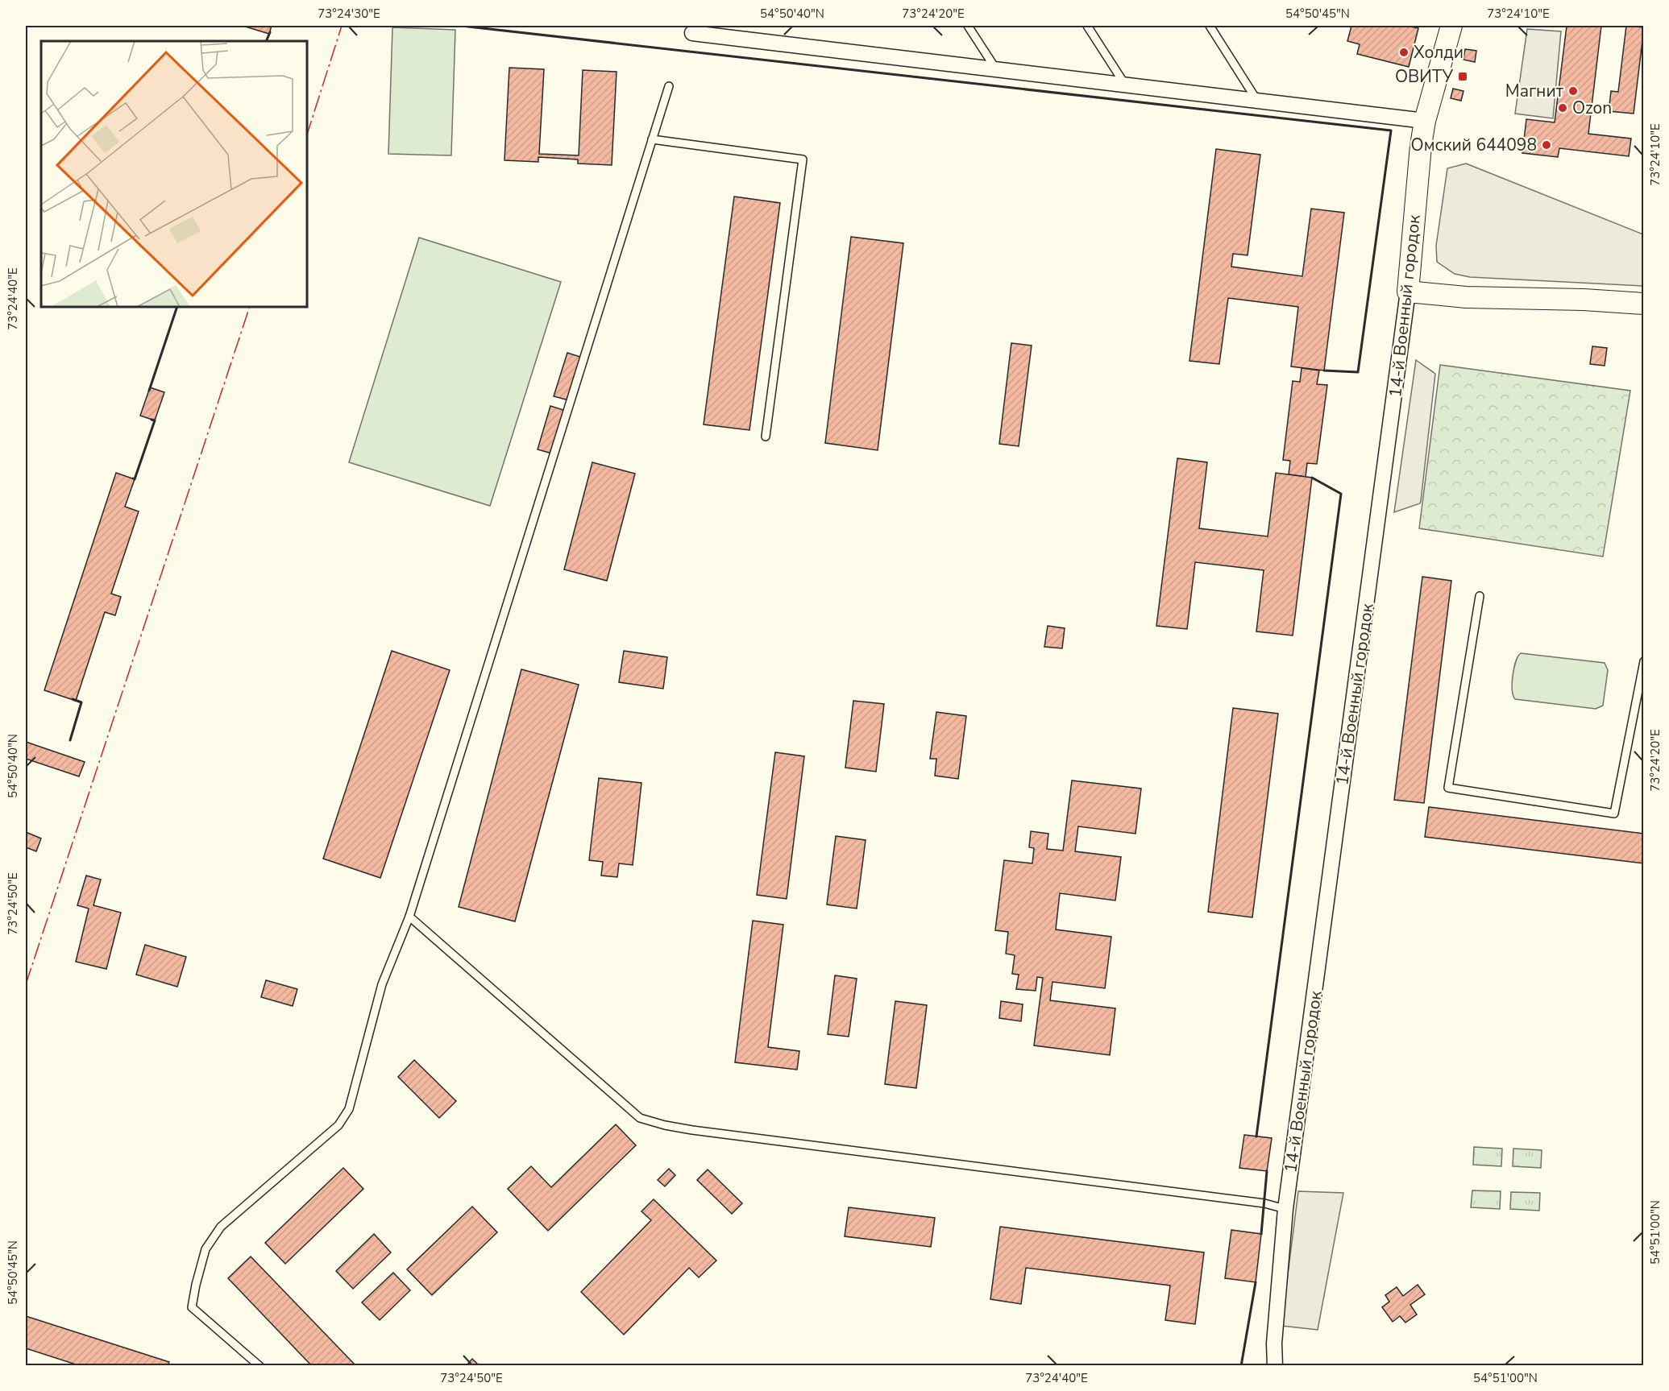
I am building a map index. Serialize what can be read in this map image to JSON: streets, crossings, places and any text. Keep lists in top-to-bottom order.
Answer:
{
  "streets": {
    "street": ["14-й Военный городок"]
  },
  "places": {
    "other": [
      "Холди",
      "Магнит",
      "Ozon",
      "Омский 644098"
    ],
    "transit": ["ОВИТУ"]
  },
  "coordinates": [
    "73°24'30\"E",
    "54°50'40\"N",
    "73°24'20\"E",
    "54°50'45\"N",
    "73°24'10\"E",
    "73°24'40\"E",
    "73°24'50\"E",
    "54°51'00\"N"
  ]
}
